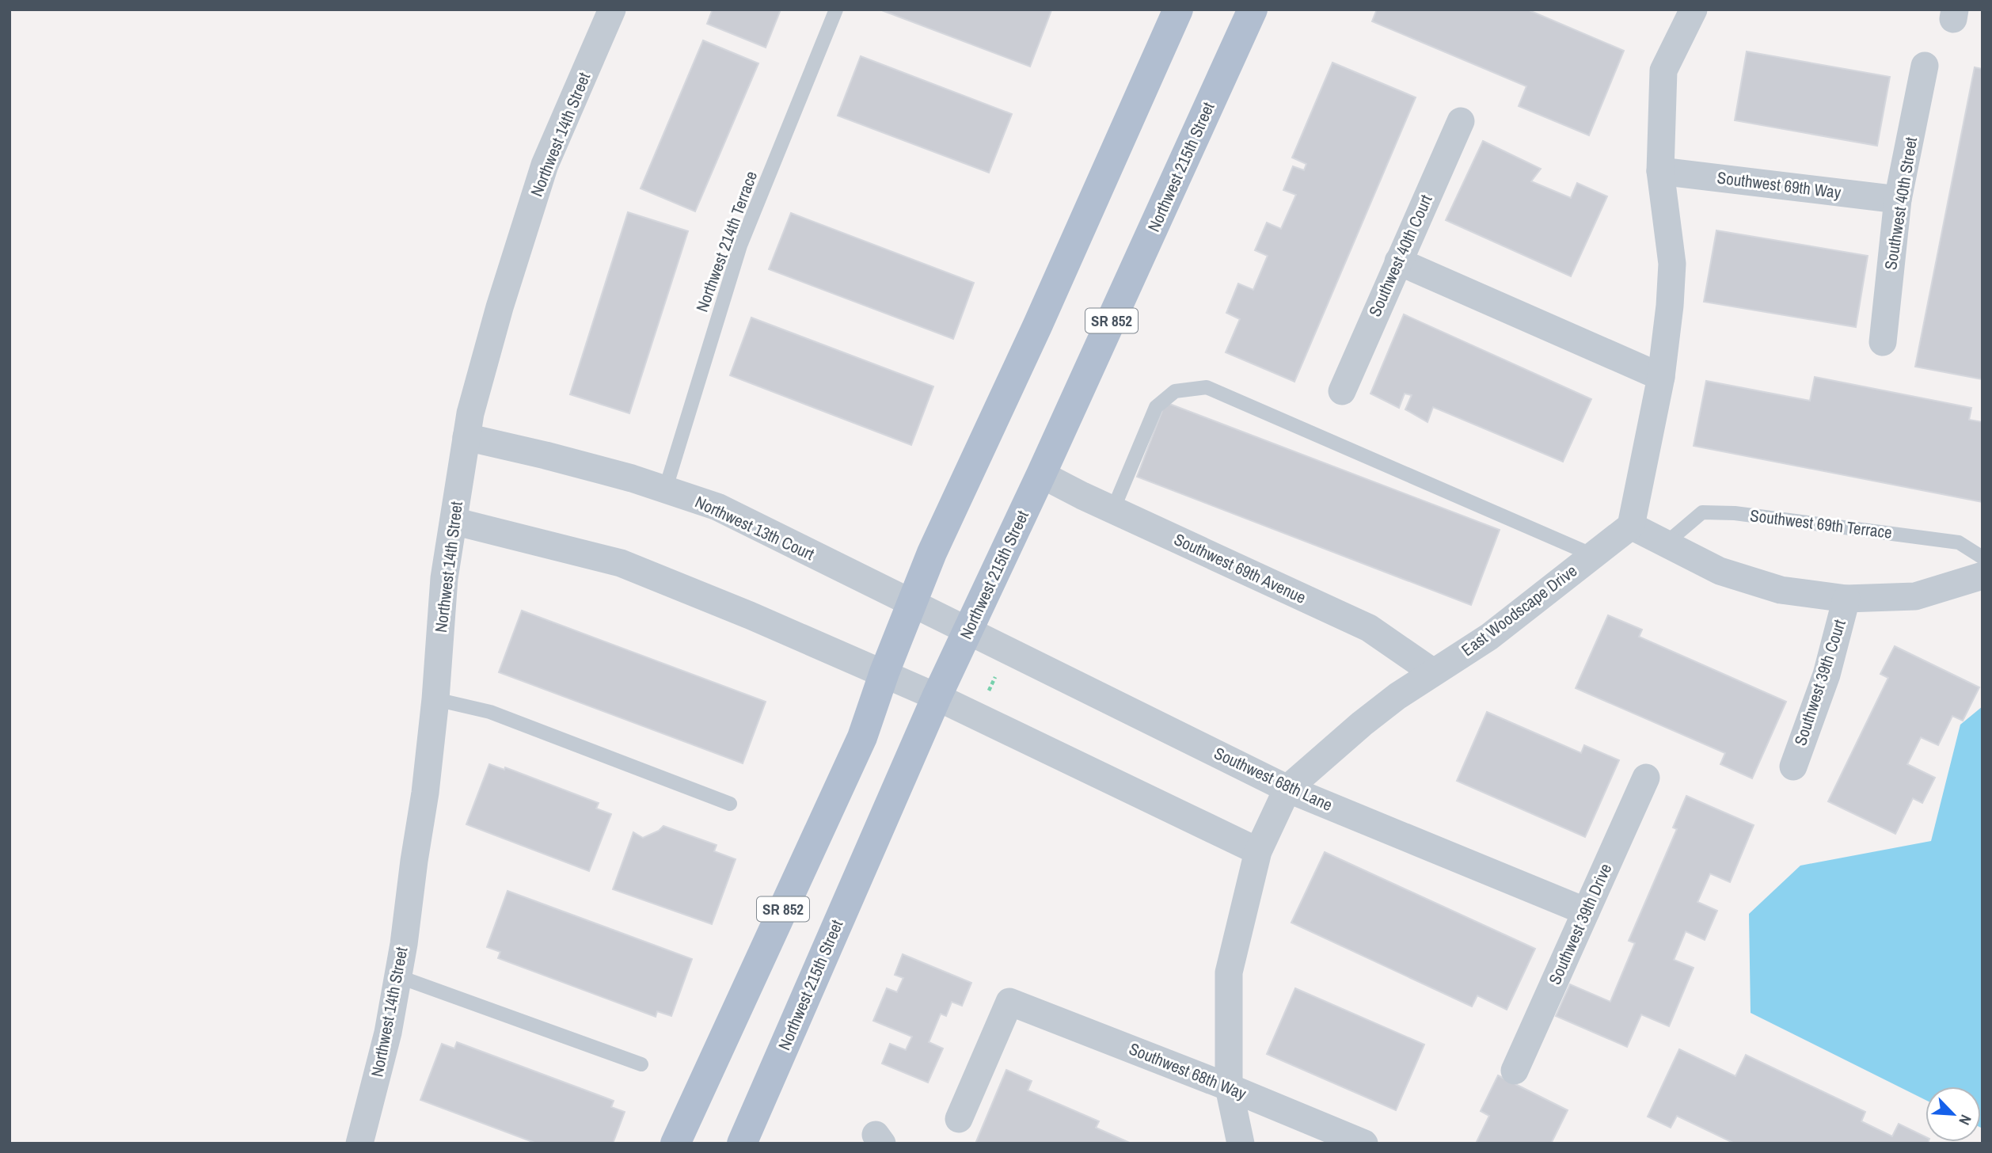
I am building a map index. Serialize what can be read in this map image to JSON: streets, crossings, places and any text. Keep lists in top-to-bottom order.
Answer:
{
  "streets": {
    "main road": ["Northwest 215th Street", "SR 852"],
    "street": [
      "Northwest 14th Street",
      "Southwest 69th Way",
      "Southwest 40th Street",
      "Southwest 40th Court",
      "Northwest 13th Court",
      "Southwest 69th Avenue",
      "East Woodscape Drive",
      "Southwest 39th Court",
      "Southwest 68th Lane",
      "Southwest 39th Drive",
      "Southwest 68th Way"
    ],
    "lane": ["Northwest 214th Terrace", "Southwest 69th Terrace"]
  },
  "crossings": [
    ["Northwest 14th Street", "Northwest 13th Court"],
    ["Northwest 215th Street", "Northwest 13th Court"],
    ["Northwest 215th Street", "Southwest 69th Avenue"],
    ["Northwest 215th Street", "Southwest 68th Lane"],
    ["Southwest 69th Way", "Southwest 40th Street"],
    ["Northwest 214th Terrace", "Northwest 13th Court"],
    ["SR 852", "Northwest 13th Court"],
    ["Northwest 13th Court", "Southwest 68th Lane"],
    ["Southwest 69th Avenue", "East Woodscape Drive"],
    ["East Woodscape Drive", "Southwest 68th Lane"],
    ["East Woodscape Drive", "Southwest 68th Way"],
    ["Southwest 68th Lane", "Southwest 39th Drive"]
  ],
  "north": "bottom right"
}
